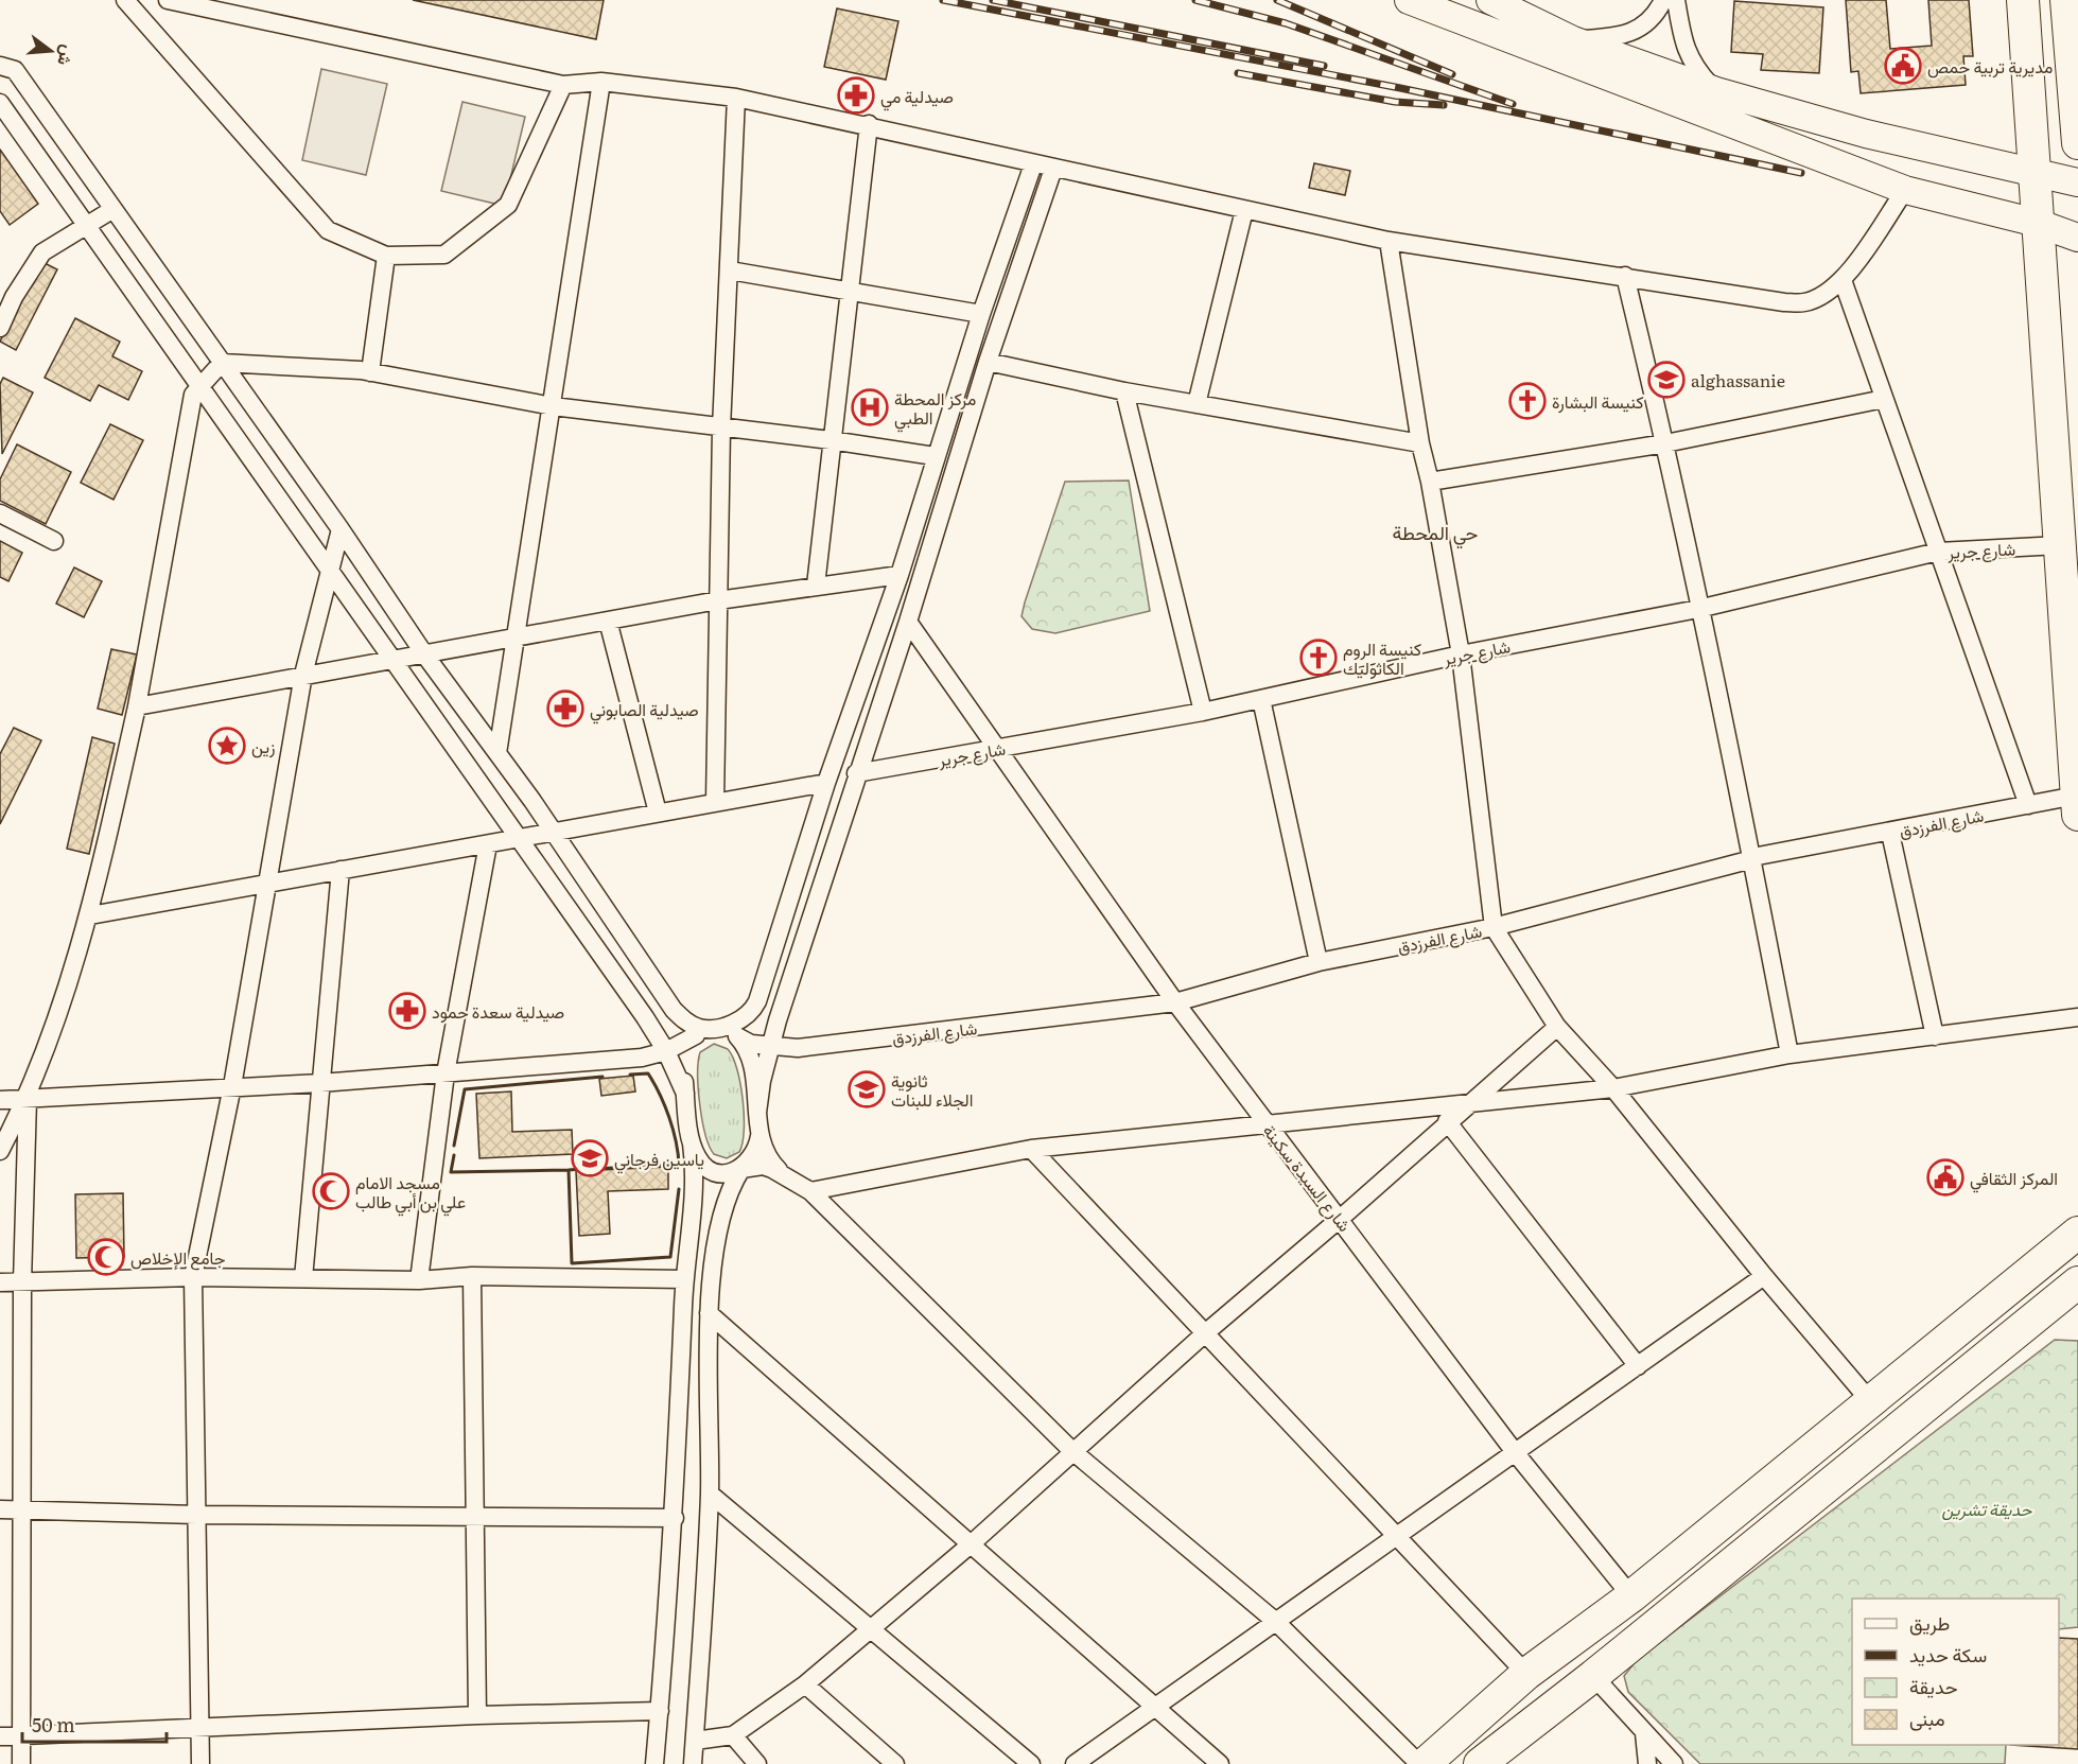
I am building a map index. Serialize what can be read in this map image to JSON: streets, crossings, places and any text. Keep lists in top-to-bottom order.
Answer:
{
  "streets": {
    "street": ["شارع جرير", "شارع الفرزدق", "شارع السيدة سكينة"]
  },
  "crossings": [
    ["شارع جرير", "شارع السيدة سكينة"],
    ["شارع الفرزدق", "شارع السيدة سكينة"]
  ],
  "districts": ["حي المحطة"],
  "parks": ["حديقة تشرين"],
  "places": {
    "public building": ["مديرية تربية حمص", "المركز الثقافي"],
    "pharmacy": ["صيدلية مي", "صيدلية الصابوني", "صيدلية سعدة حمود"],
    "school or university": ["alghassanie", "ثانوية الجلاء للبنات", "ياسين فرجاني"],
    "church": ["كنيسة البشارة", "كنيسة الروم الكاثوليك"],
    "hospital": ["مركز المحطة الطبي"],
    "place": ["زين"],
    "mosque": ["مسجد الامام علي بن أبي طالب", "جامع الإخلاص"]
  },
  "legend": [
    "طريق",
    "سكة حديد",
    "حديقة",
    "مبنى"
  ],
  "scale_bar": "50 m",
  "north": "right"
}
